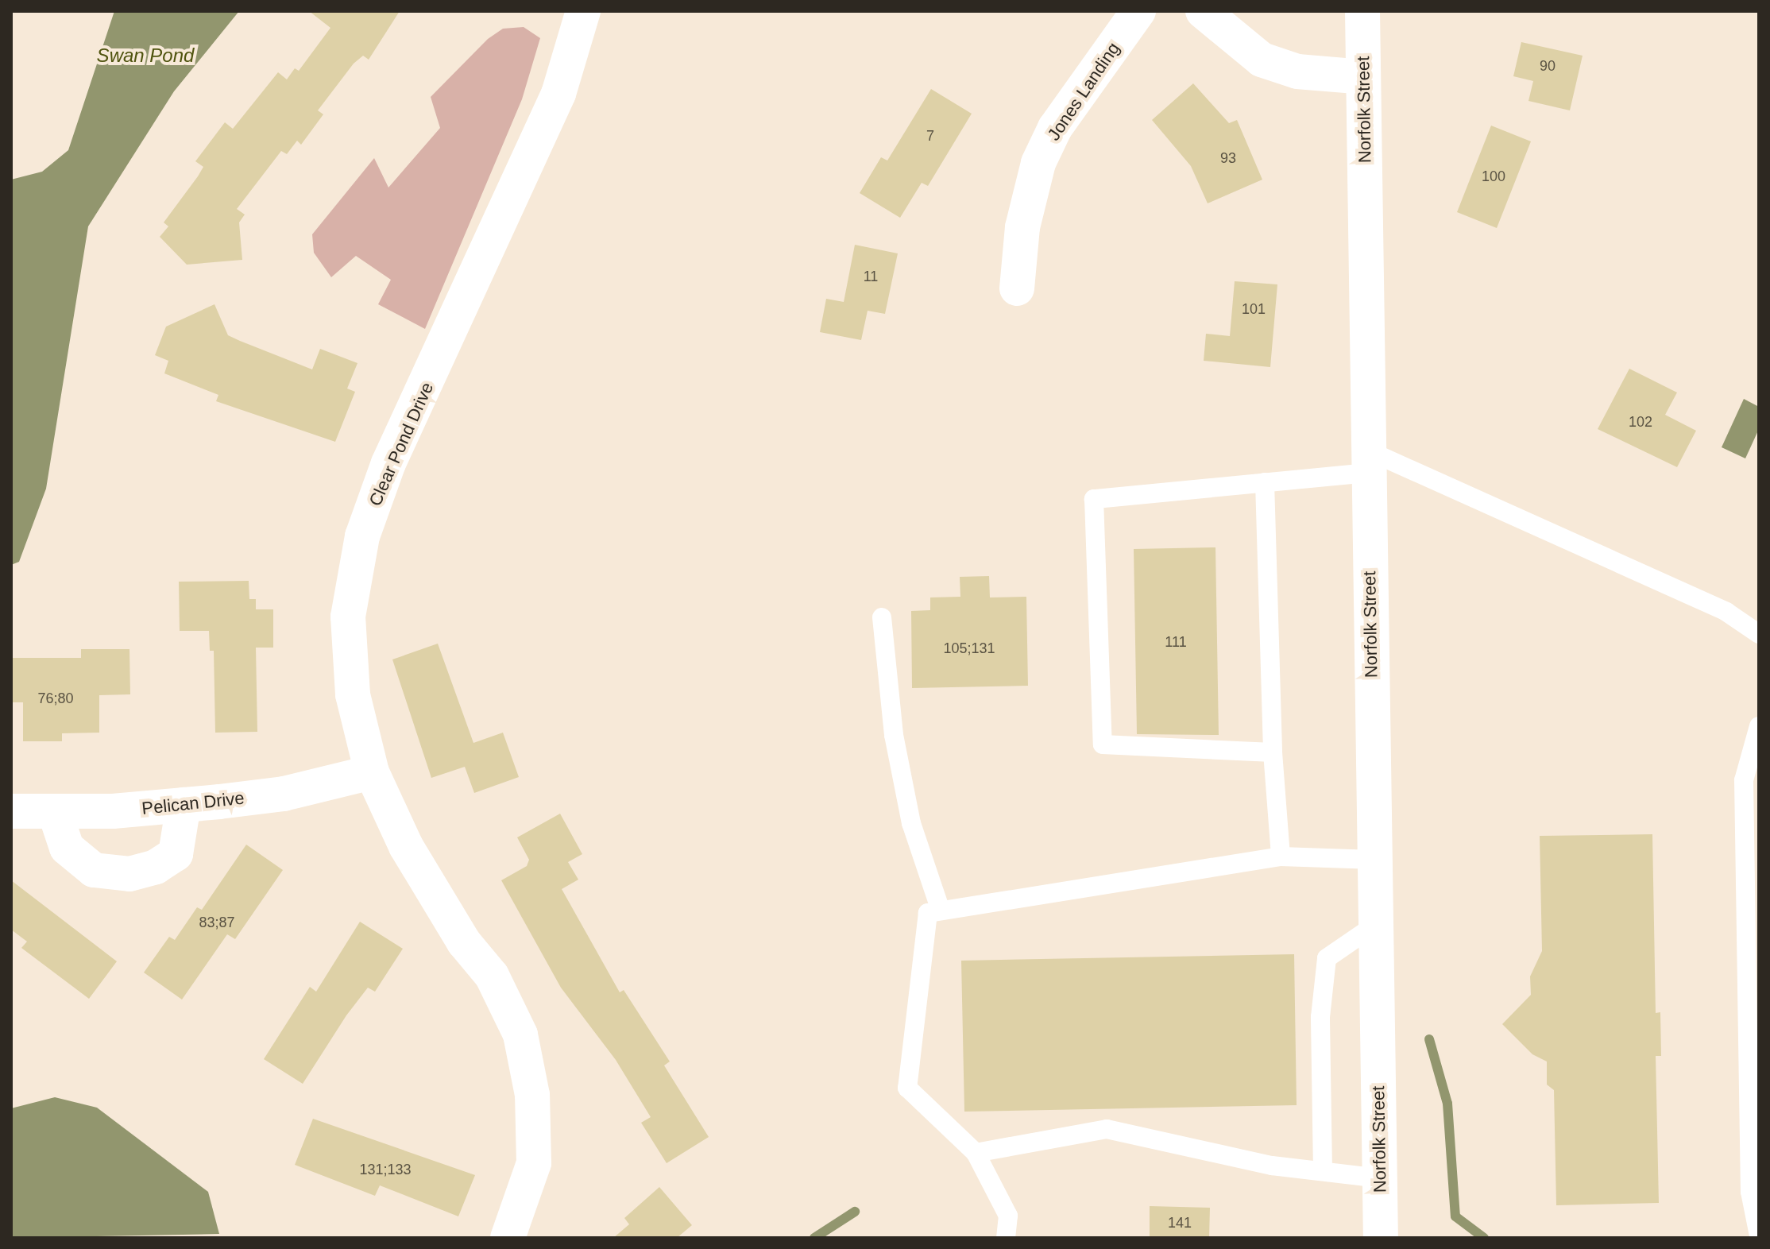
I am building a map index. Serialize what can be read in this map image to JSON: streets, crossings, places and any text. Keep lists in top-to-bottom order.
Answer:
{
  "streets": {
    "street": [
      "Jones Landing",
      "Norfolk Street",
      "Clear Pond Drive",
      "Pelican Drive"
    ]
  },
  "crossings": [
    ["Clear Pond Drive", "Pelican Drive"]
  ],
  "water": ["Swan Pond"],
  "house_numbers": [
    "90",
    "7",
    "93",
    "100",
    "11",
    "101",
    "102",
    "111",
    "105;131",
    "76;80",
    "83;87",
    "131;133",
    "141"
  ]
}
